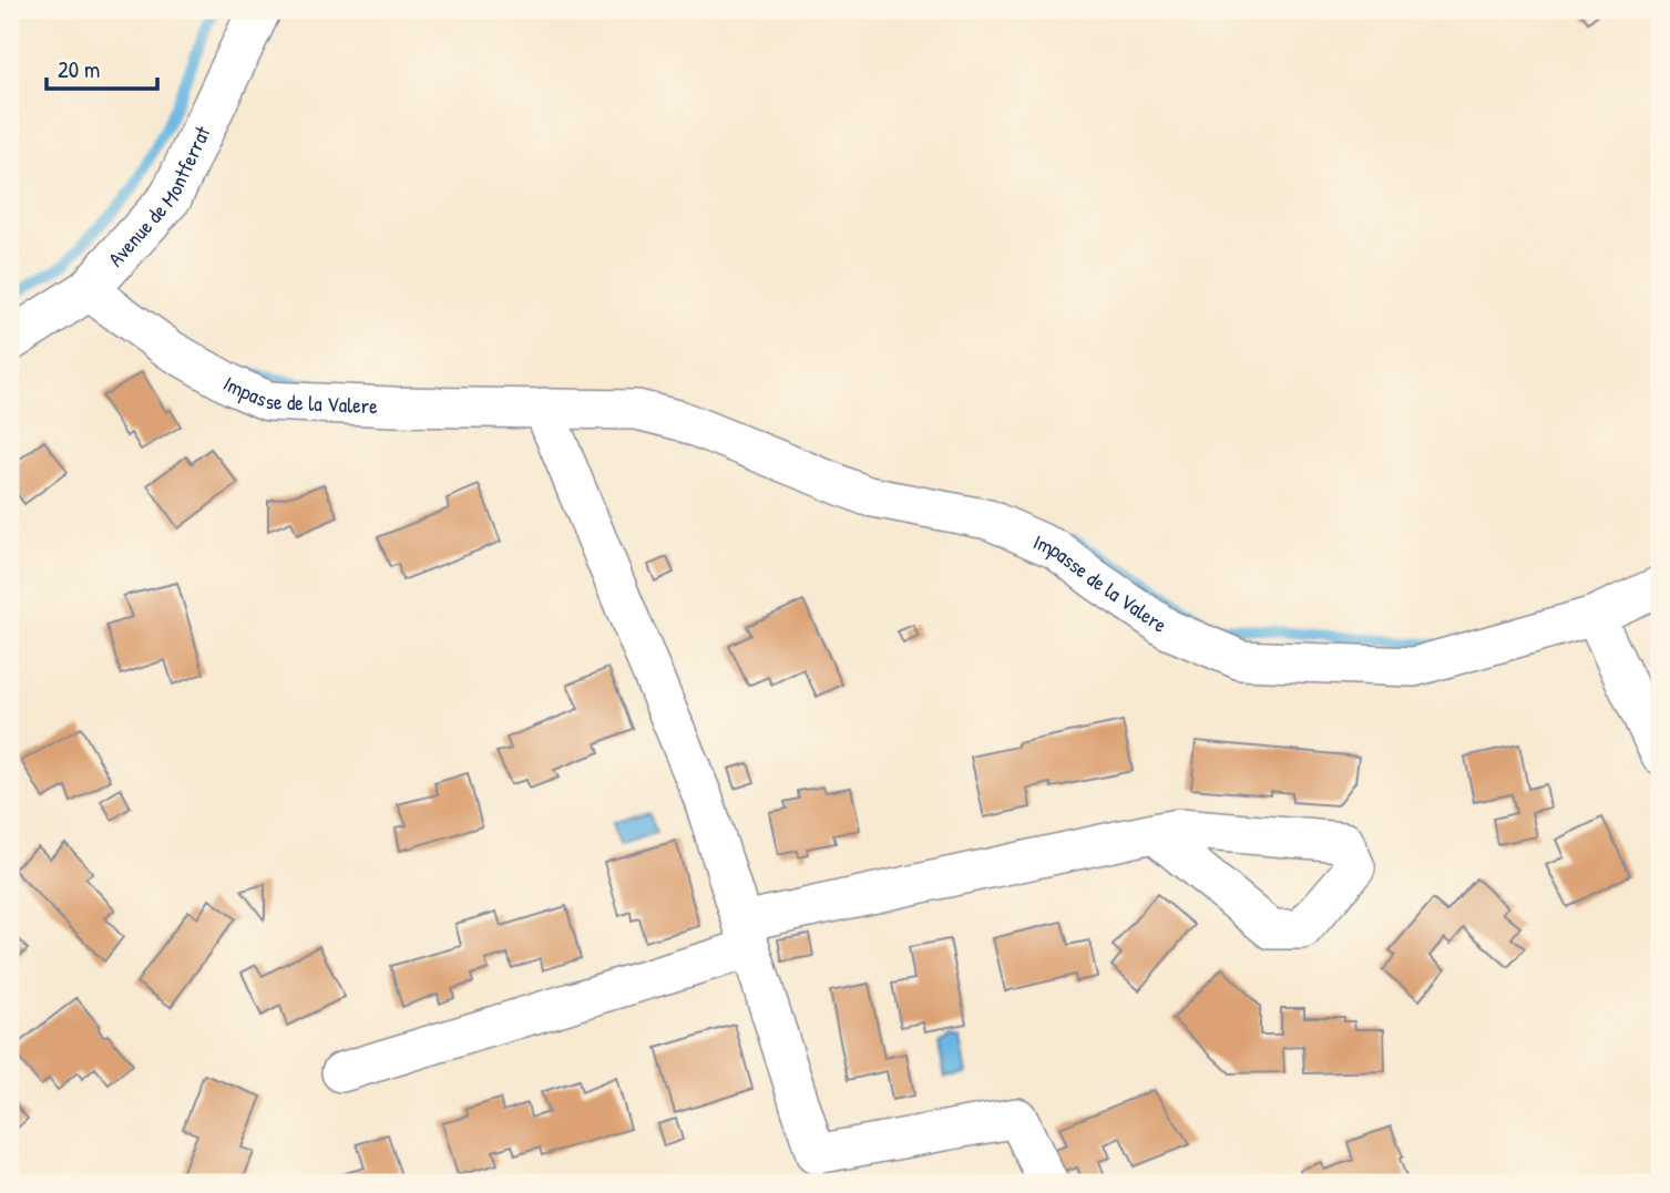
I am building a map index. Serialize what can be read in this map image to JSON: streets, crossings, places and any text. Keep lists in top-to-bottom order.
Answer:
{
  "streets": {
    "street": ["Avenue de Montferrat", "Impasse de la Valere"]
  },
  "crossings": [
    ["Avenue de Montferrat", "Impasse de la Valere"]
  ],
  "scale_bar": "20 m"
}
